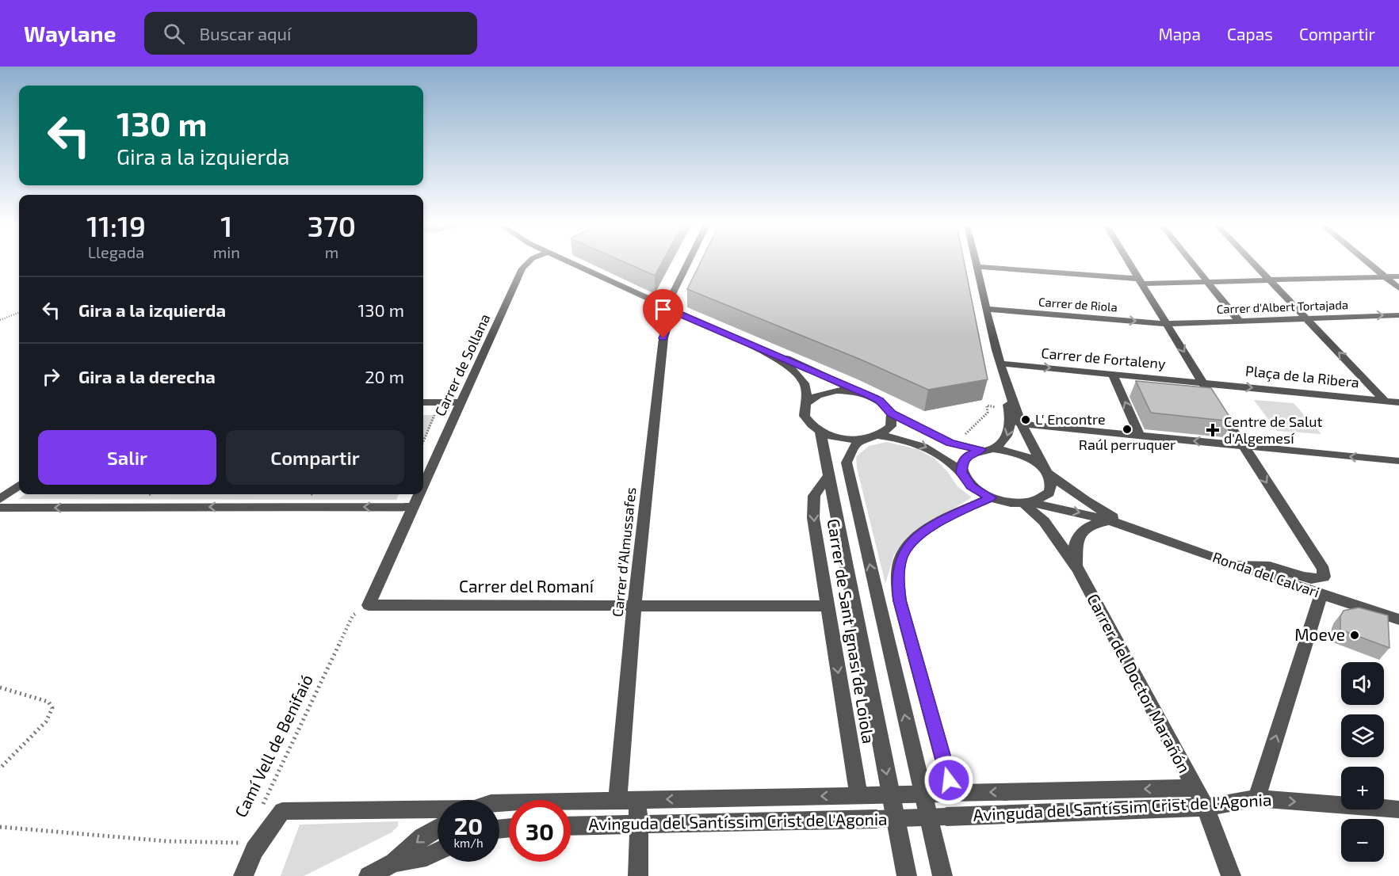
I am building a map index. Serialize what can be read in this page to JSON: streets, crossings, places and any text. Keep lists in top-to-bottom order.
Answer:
{
  "streets": {
    "street": [
      "Carrer de Riola",
      "Carrer d'Albert Tortajada",
      "Carrer de Fortaleny",
      "Carrer de Sollana",
      "Plaça de la Ribera",
      "Carrer d'Almussafes",
      "Ronda del Calvari",
      "Carrer del Romaní",
      "Carrer de Sant Ignasi de Loiola",
      "Carrer del Doctor Marañón",
      "Avinguda del Santíssim Crist de l'Agonia"
    ],
    "path": ["Camí Vell de Benifaió"]
  },
  "crossings": [
    ["Carrer de Riola", "Carrer d'Albert Tortajada"],
    ["Carrer de Fortaleny", "Plaça de la Ribera"],
    ["Carrer de Sollana", "Carrer del Romaní"],
    ["Carrer de Sollana", "Camí Vell de Benifaió"],
    ["Carrer d'Almussafes", "Carrer del Romaní"],
    ["Carrer d'Almussafes", "Avinguda del Santíssim Crist de l'Agonia"],
    ["Ronda del Calvari", "Carrer del Doctor Marañón"],
    ["Carrer del Romaní", "Carrer de Sant Ignasi de Loiola"],
    ["Carrer del Romaní", "Camí Vell de Benifaió"],
    ["Carrer de Sant Ignasi de Loiola", "Avinguda del Santíssim Crist de l'Agonia"],
    ["Carrer del Doctor Marañón", "Avinguda del Santíssim Crist de l'Agonia"]
  ],
  "places": {
    "other": ["L' Encontre", "Raúl perruquer", "Moeve"],
    "health": ["Centre de Salut d'Algemesí"]
  },
  "page": {
    "header": "Waylane",
    "search": "Buscar aquí",
    "nav": ["Mapa", "Capas", "Compartir"],
    "turn": ["130 m", "Gira a la izquierda"],
    "eta": [
      "11:19",
      "Llegada",
      "1",
      "min",
      "370",
      "m"
    ],
    "list": [
      {
        "name": "Gira a la izquierda",
        "value": "130 m"
      },
      {
        "name": "Gira a la derecha",
        "value": "20 m"
      }
    ],
    "buttons": ["Salir", "Compartir"],
    "map_buttons": ["+", "−"],
    "speed": "20 km/h",
    "limit": "30"
  }
}
